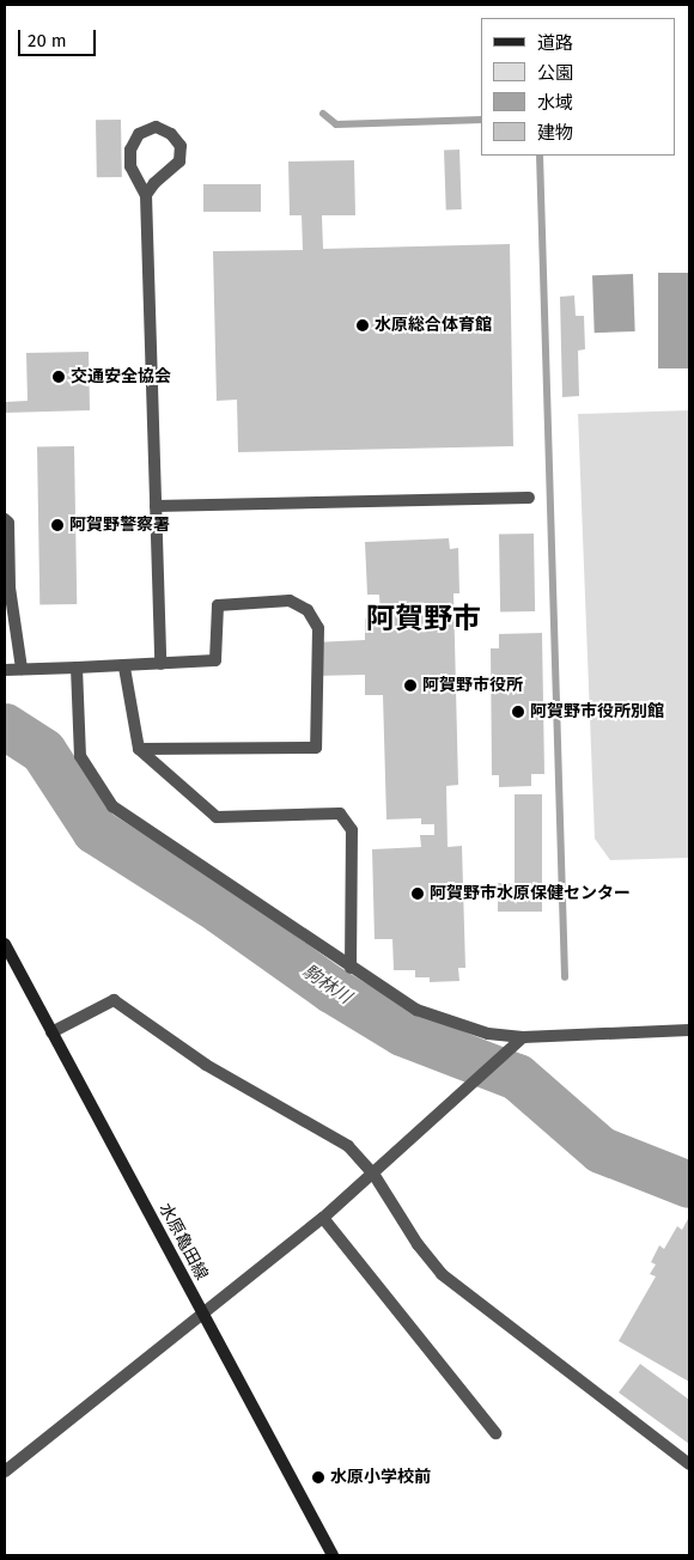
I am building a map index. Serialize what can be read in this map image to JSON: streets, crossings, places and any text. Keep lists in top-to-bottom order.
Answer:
{
  "streets": {
    "main road": ["水原亀田線"]
  },
  "districts": ["阿賀野市"],
  "water": ["駒林川"],
  "places": [
    "水原総合体育館",
    "交通安全協会",
    "阿賀野警察署",
    "阿賀野市役所",
    "阿賀野市役所別館",
    "阿賀野市水原保健センター",
    "水原小学校前"
  ],
  "legend": [
    "道路",
    "公園",
    "水域",
    "建物"
  ],
  "scale_bar": "20 m"
}
